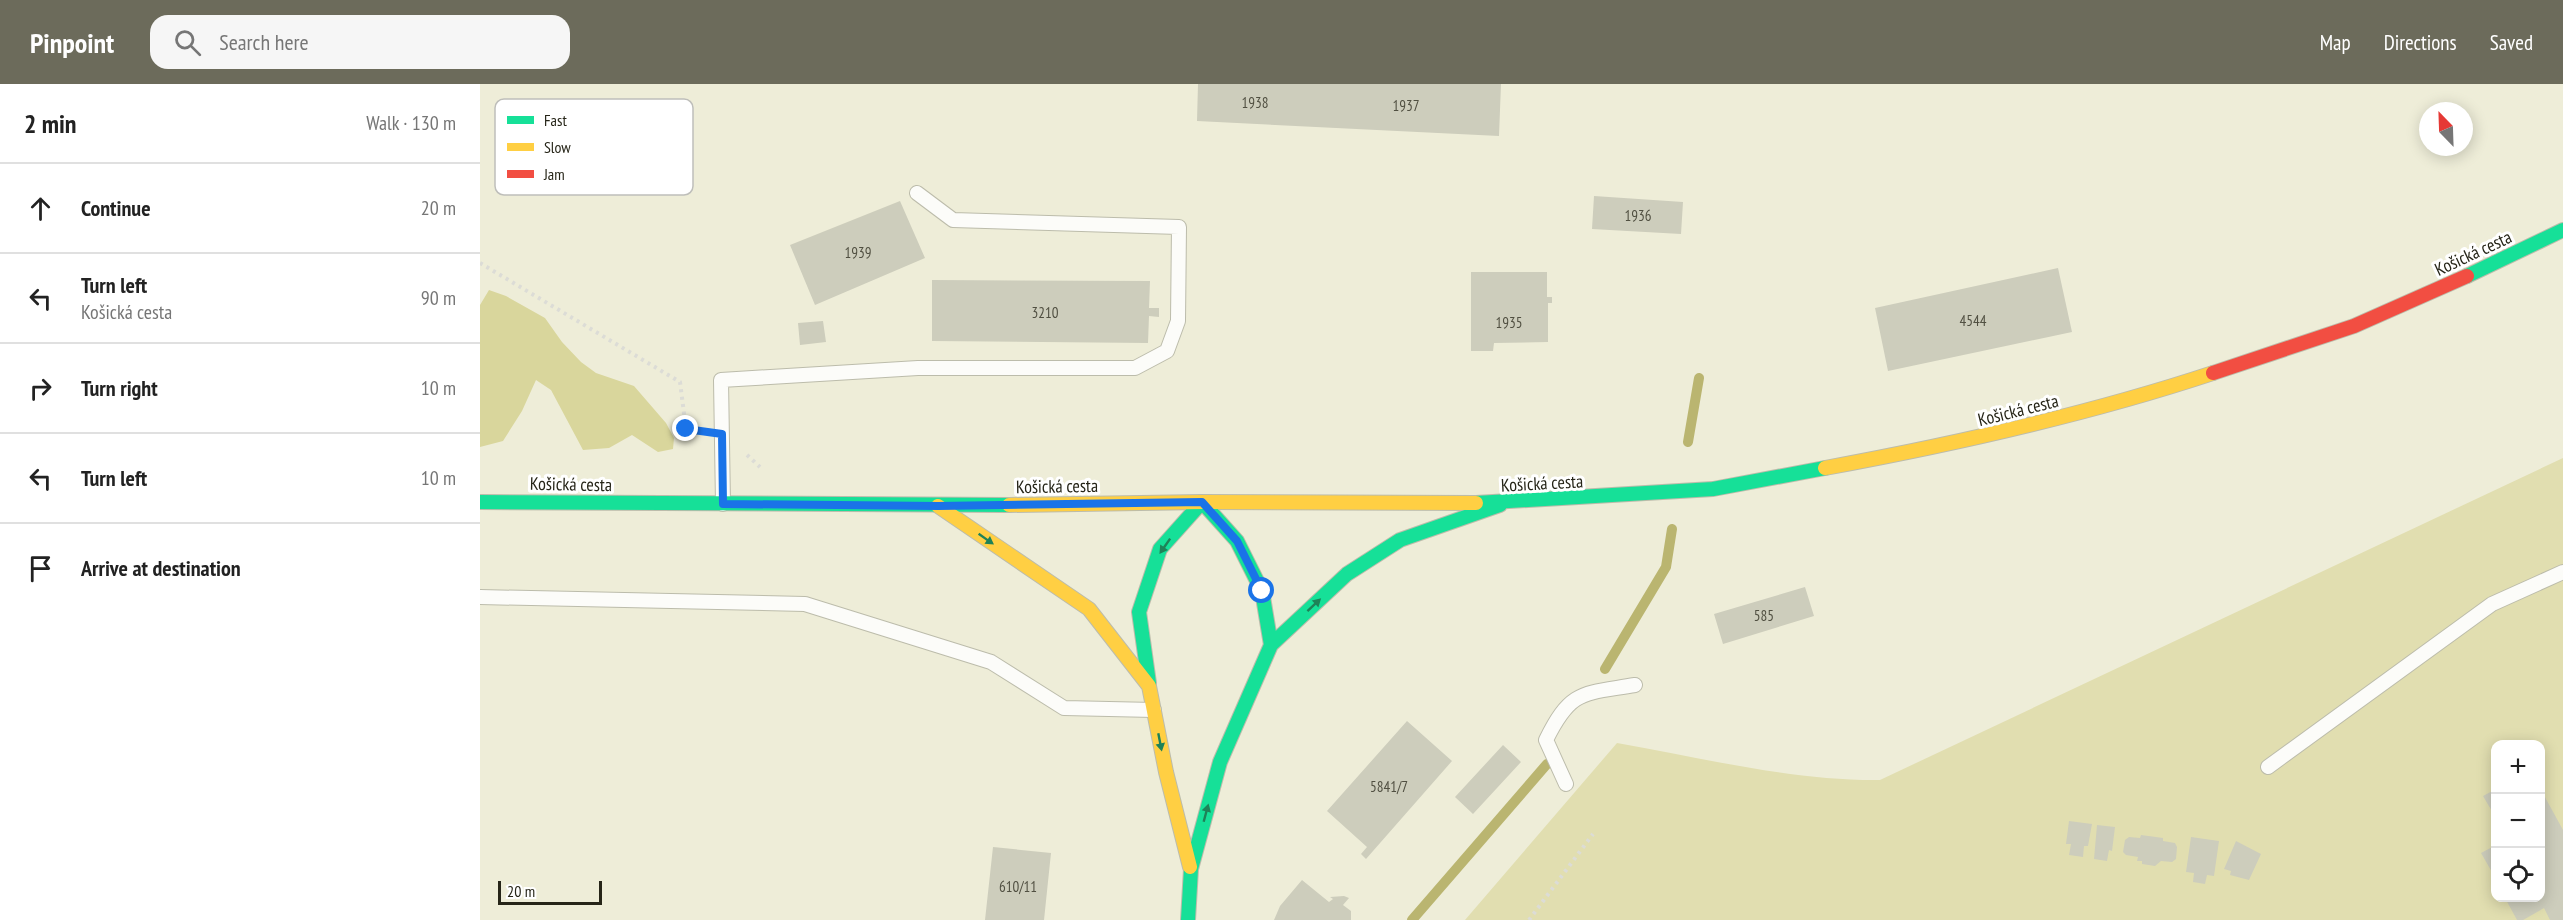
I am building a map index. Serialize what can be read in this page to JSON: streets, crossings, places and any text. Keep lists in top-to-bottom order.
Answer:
{
  "streets": {
    "main road": ["Košická cesta"]
  },
  "house_numbers": [
    "1938",
    "1937",
    "1936",
    "1939",
    "3210",
    "4544",
    "1935",
    "585",
    "5841/7",
    "610/11"
  ],
  "legend": ["Fast", "Slow", "Jam"],
  "scale_bar": "20 m",
  "north": "top left",
  "page": {
    "header": "Pinpoint",
    "search": "Search here",
    "nav": ["Map", "Directions", "Saved"],
    "heading": ["2 min", "Walk · 130 m"],
    "list": [
      ["Continue", "20 m"],
      ["Turn left", "Košická cesta", "90 m"],
      ["Turn right", "10 m"],
      ["Turn left", "10 m"],
      "Arrive at destination"
    ],
    "map_buttons": ["+", "−"],
    "scale": "20 m"
  }
}
